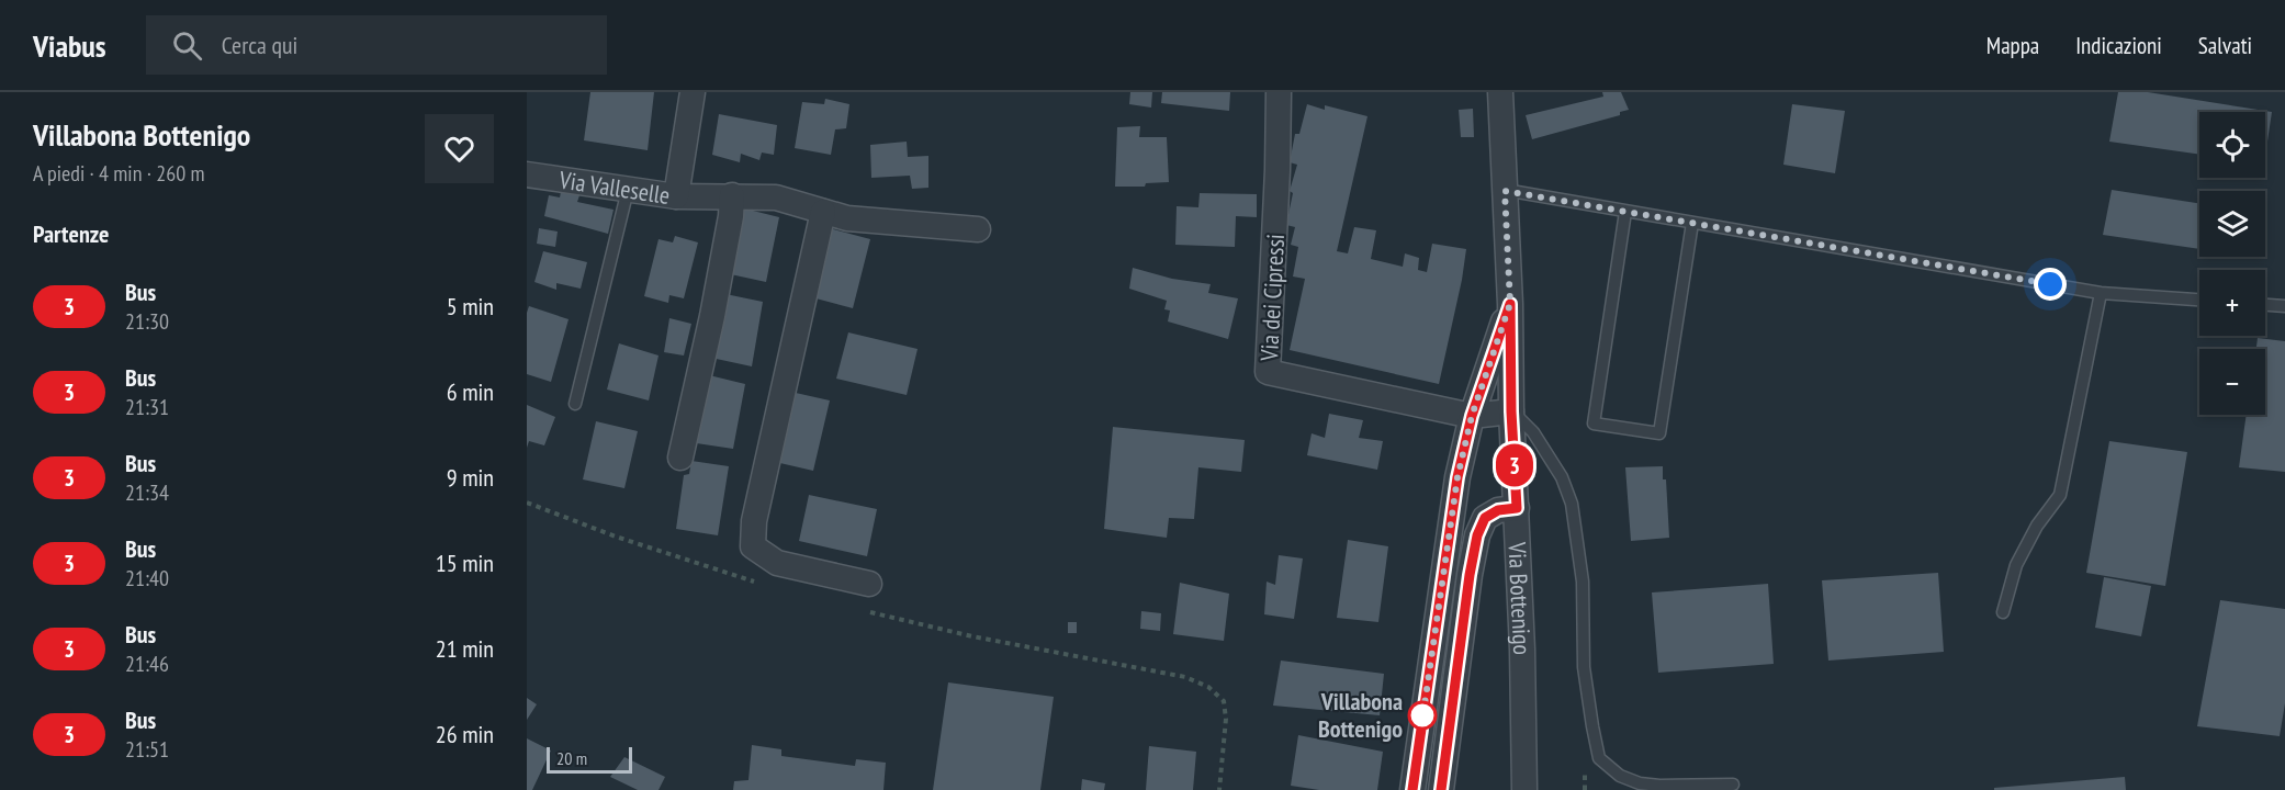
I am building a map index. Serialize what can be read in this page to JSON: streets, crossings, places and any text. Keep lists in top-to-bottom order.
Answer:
{
  "streets": {
    "street": ["Via Valleselle", "Via dei Cipressi", "Via Bottenigo"]
  },
  "crossings": [
    ["Via dei Cipressi", "Via Bottenigo"]
  ],
  "places": ["Villabona Bottenigo"],
  "lines": ["bus line 3"],
  "scale_bar": "20 m",
  "page": {
    "header": "Viabus",
    "search": "Cerca qui",
    "nav": ["Mappa", "Indicazioni", "Salvati"],
    "heading": [
      ["Villabona Bottenigo", "A piedi · 4 min · 260 m"],
      "Partenze"
    ],
    "on_map": "3",
    "map_buttons": ["+", "−"],
    "list": [
      {
        "mark": "3",
        "name": "Bus",
        "note": "21:30",
        "value": "5 min"
      },
      {
        "mark": "3",
        "name": "Bus",
        "note": "21:31",
        "value": "6 min"
      },
      {
        "mark": "3",
        "name": "Bus",
        "note": "21:34",
        "value": "9 min"
      },
      {
        "mark": "3",
        "name": "Bus",
        "note": "21:40",
        "value": "15 min"
      },
      {
        "mark": "3",
        "name": "Bus",
        "note": "21:46",
        "value": "21 min"
      },
      {
        "mark": "3",
        "name": "Bus",
        "note": "21:51",
        "value": "26 min"
      }
    ],
    "scale": "20 m"
  }
}
